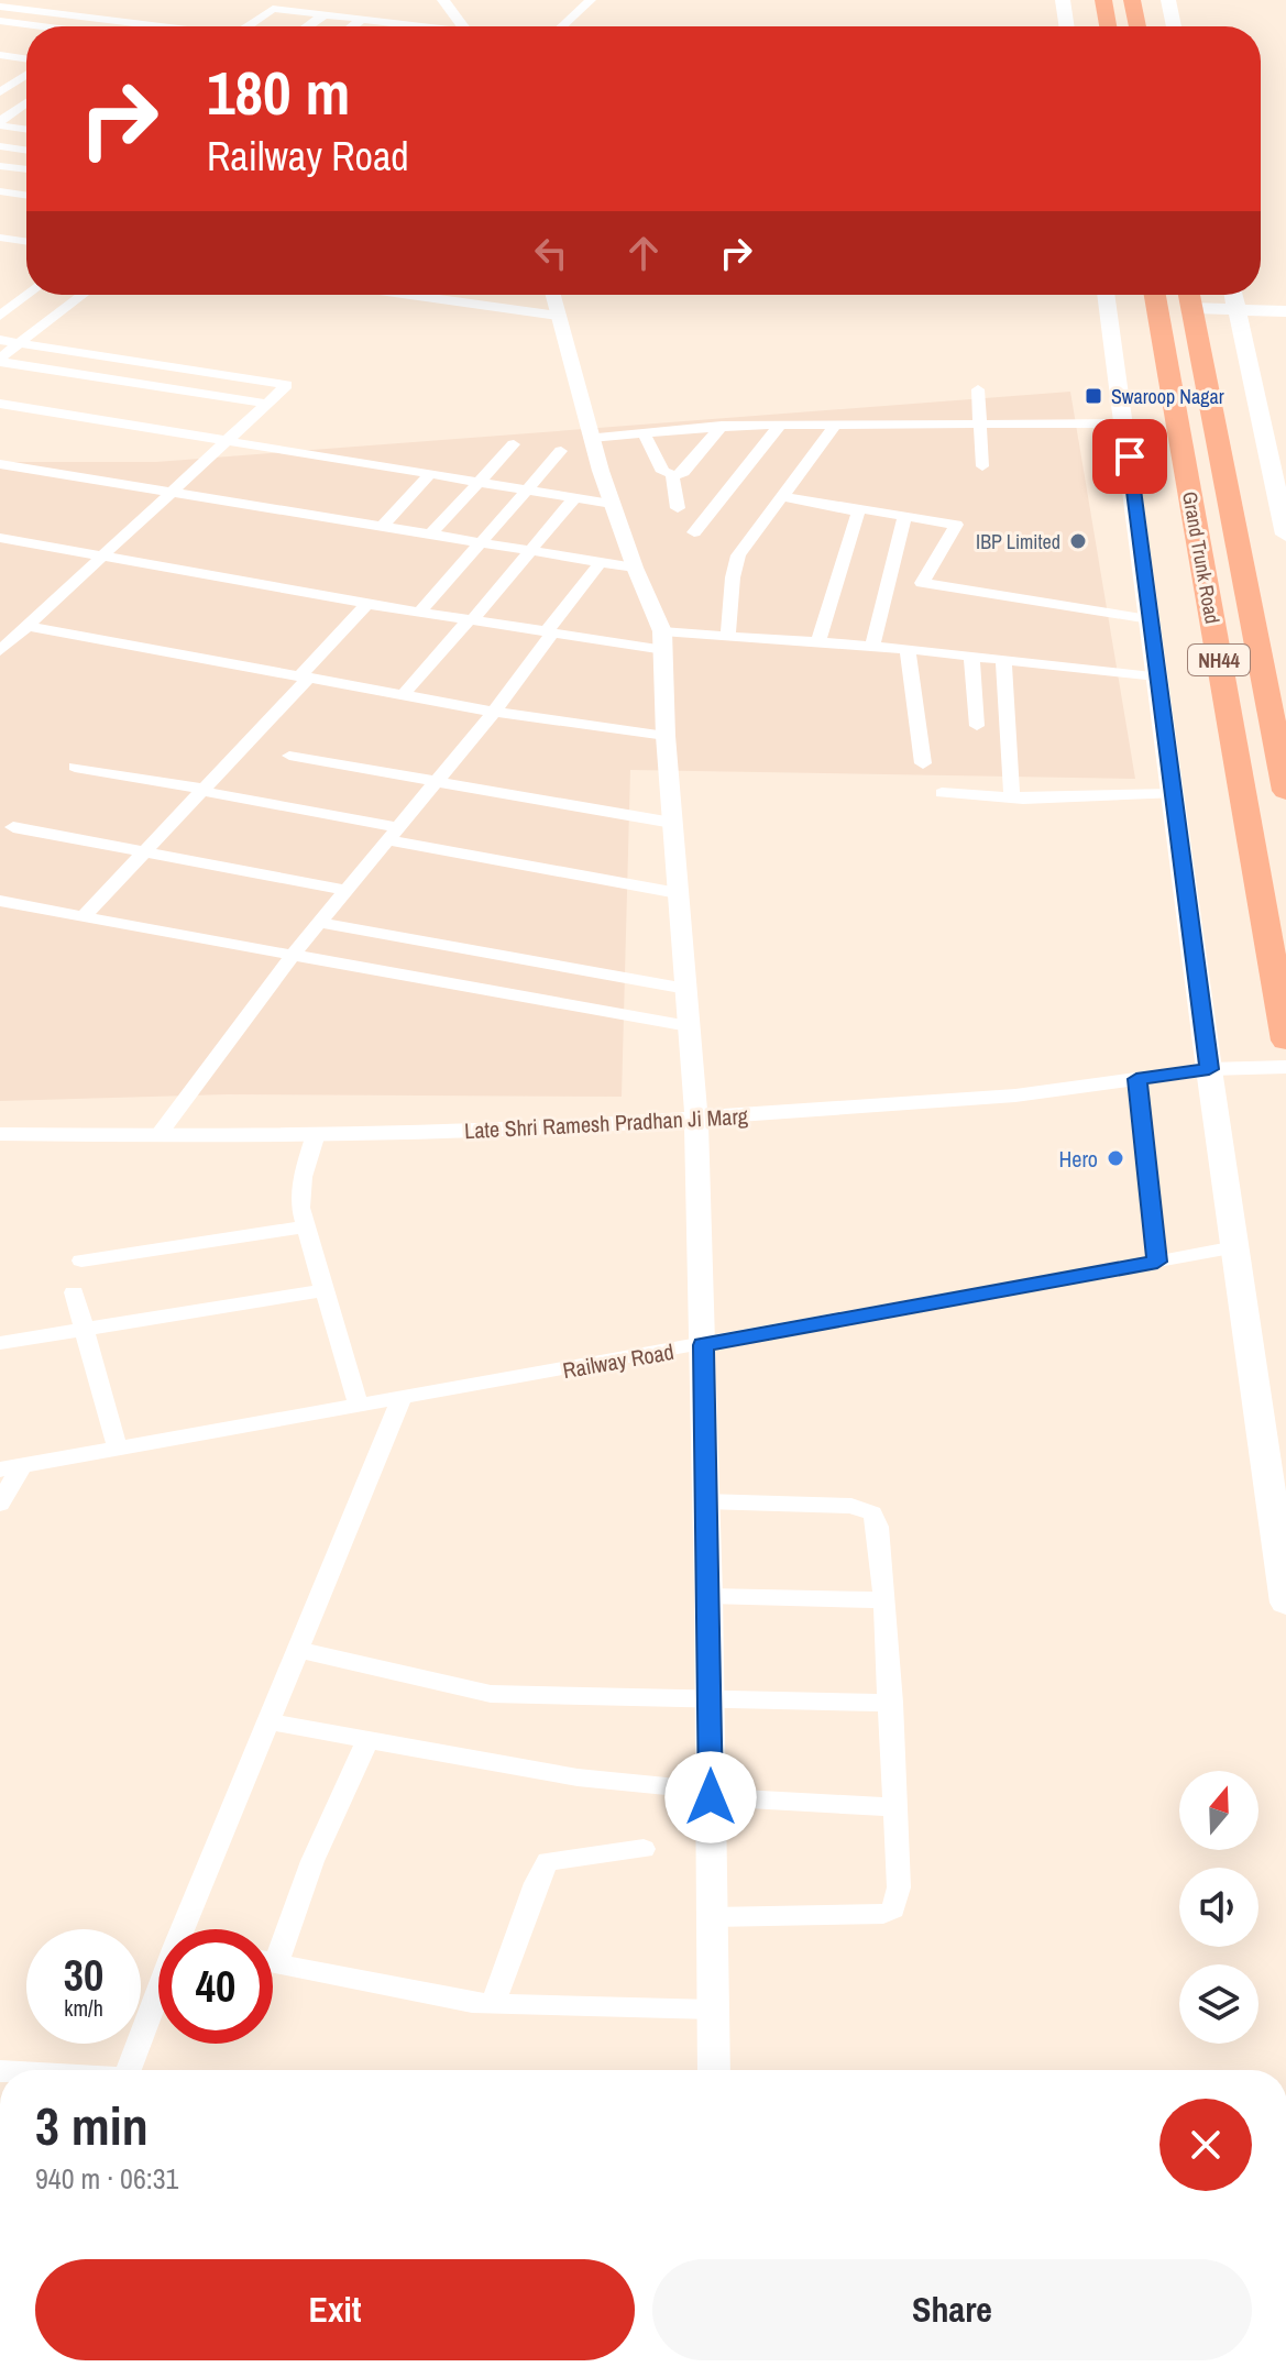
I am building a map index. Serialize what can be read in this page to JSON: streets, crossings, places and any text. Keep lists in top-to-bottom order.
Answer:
{
  "streets": {
    "highway": ["Grand Trunk Road", "NH44"],
    "street": ["Late Shri Ramesh Pradhan Ji Marg", "Railway Road"]
  },
  "places": {
    "transit": ["Swaroop Nagar"],
    "other": ["IBP Limited", "Hero"]
  },
  "north": "top",
  "page": {
    "turn": ["180 m", "Railway Road"],
    "speed": "30 km/h",
    "limit": "40",
    "heading": ["3 min", "940 m · 06:31"],
    "buttons": ["Exit", "Share"]
  }
}
